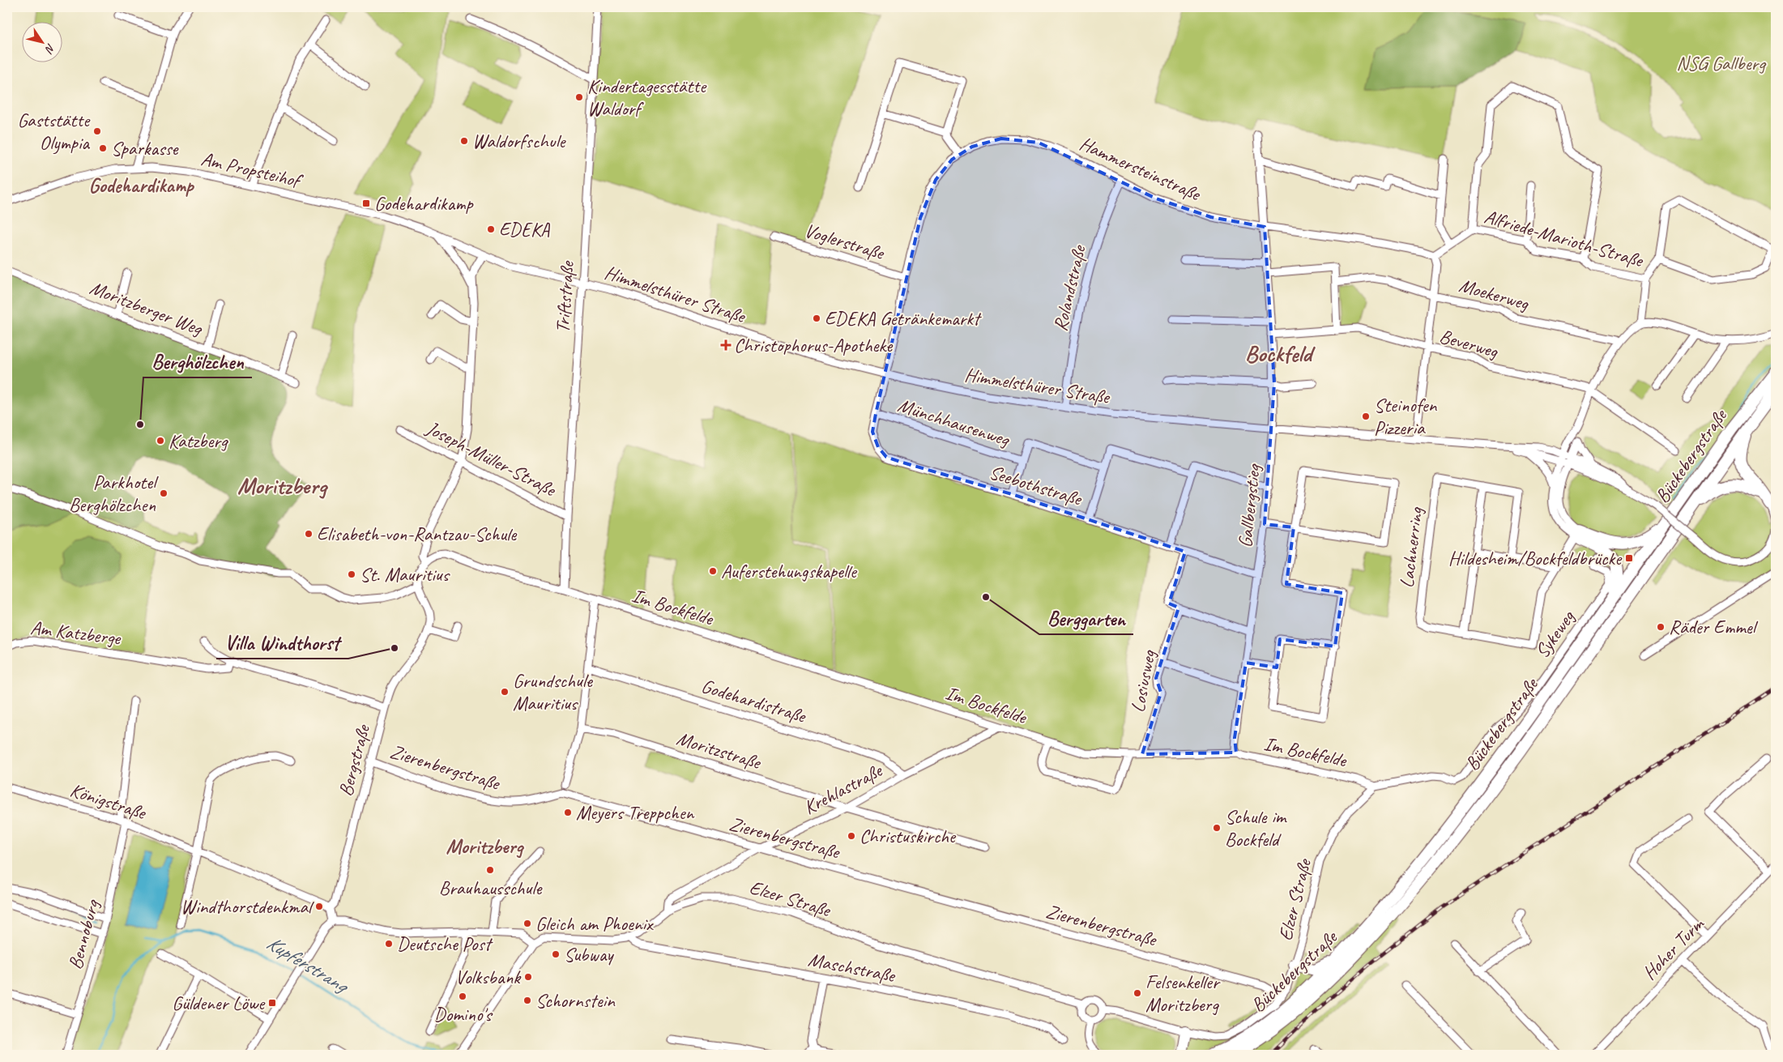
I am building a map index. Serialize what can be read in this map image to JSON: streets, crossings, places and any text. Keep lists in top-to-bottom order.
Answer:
{
  "streets": {
    "highway": ["Bückebergstraße"],
    "street": [
      "Hammersteinstraße",
      "Am Propsteihof",
      "Alfriede-Marioth-Straße",
      "Voglerstraße",
      "Rolandstraße",
      "Himmelsthürer Straße",
      "Moekerweg",
      "Triftstraße",
      "Moritzberger Weg",
      "Beverweg",
      "Münchhausenweg",
      "Joseph-Müller-Straße",
      "Seebothstraße",
      "Gallbergstieg",
      "Lachnerring",
      "Im Bockfelde",
      "Am Katzberge",
      "Sykeweg",
      "Losiusweg",
      "Godehardistraße",
      "Moritzstraße",
      "Bergstraße",
      "Zierenbergstraße",
      "Krehlastraße",
      "Königstraße",
      "Elzer Straße",
      "Bennoburg",
      "Hoher Turm",
      "Maschstraße"
    ]
  },
  "crossings": [
    ["Hammersteinstraße", "Alfriede-Marioth-Straße"],
    ["Hammersteinstraße", "Voglerstraße"],
    ["Hammersteinstraße", "Rolandstraße"],
    ["Hammersteinstraße", "Himmelsthürer Straße"],
    ["Hammersteinstraße", "Seebothstraße"],
    ["Hammersteinstraße", "Gallbergstieg"],
    ["Am Propsteihof", "Himmelsthürer Straße"],
    ["Rolandstraße", "Himmelsthürer Straße"],
    ["Himmelsthürer Straße", "Triftstraße"],
    ["Himmelsthürer Straße", "Seebothstraße"],
    ["Himmelsthürer Straße", "Gallbergstieg"],
    ["Triftstraße", "Joseph-Müller-Straße"],
    ["Beverweg", "Gallbergstieg"],
    ["Münchhausenweg", "Seebothstraße"],
    ["Seebothstraße", "Gallbergstieg"],
    ["Gallbergstieg", "Im Bockfelde"],
    ["Im Bockfelde", "Sykeweg"],
    ["Im Bockfelde", "Losiusweg"],
    ["Im Bockfelde", "Krehlastraße"],
    ["Im Bockfelde", "Elzer Straße"],
    ["Sykeweg", "Elzer Straße"],
    ["Godehardistraße", "Krehlastraße"],
    ["Moritzstraße", "Krehlastraße"],
    ["Bergstraße", "Zierenbergstraße"],
    ["Bergstraße", "Königstraße"],
    ["Zierenbergstraße", "Krehlastraße"],
    ["Zierenbergstraße", "Elzer Straße"],
    ["Krehlastraße", "Elzer Straße"],
    ["Königstraße", "Bennoburg"],
    ["Elzer Straße", "Maschstraße"]
  ],
  "districts": [
    "Godehardikamp",
    "Bockfeld",
    "Moritzberg",
    "Moritzberg"
  ],
  "water": ["Kupferstrang"],
  "parks": ["NSG Gallberg"],
  "places": {
    "other": [
      "Kindertagesstätte Waldorf",
      "Gaststätte Olympia",
      "Waldorfschule",
      "Sparkasse",
      "EDEKA",
      "EDEKA Getränkemarkt",
      "Steinofen Pizzeria",
      "Berghölzchen",
      "Katzberg",
      "Parkhotel Berghölzchen",
      "Elisabeth-von-Rantzau-Schule",
      "Auferstehungskapelle",
      "St. Mauritius",
      "Berggarten",
      "Räder Emmel",
      "Villa Windthorst",
      "Grundschule Mauritius",
      "Meyers Treppchen",
      "Schule im Bockfeld",
      "Christuskirche",
      "Brauhausschule",
      "Windthorstdenkmal",
      "Gleich am Phoenix",
      "Deutsche Post",
      "Subway",
      "Volksbank",
      "Felsenkeller Moritzberg",
      "Domino's",
      "Schornstein"
    ],
    "transit": ["Godehardikamp", "Hildesheim/Bockfeldbrücke", "Güldener Löwe"],
    "health": ["Christophorus-Apotheke"]
  },
  "north": "bottom right"
}
